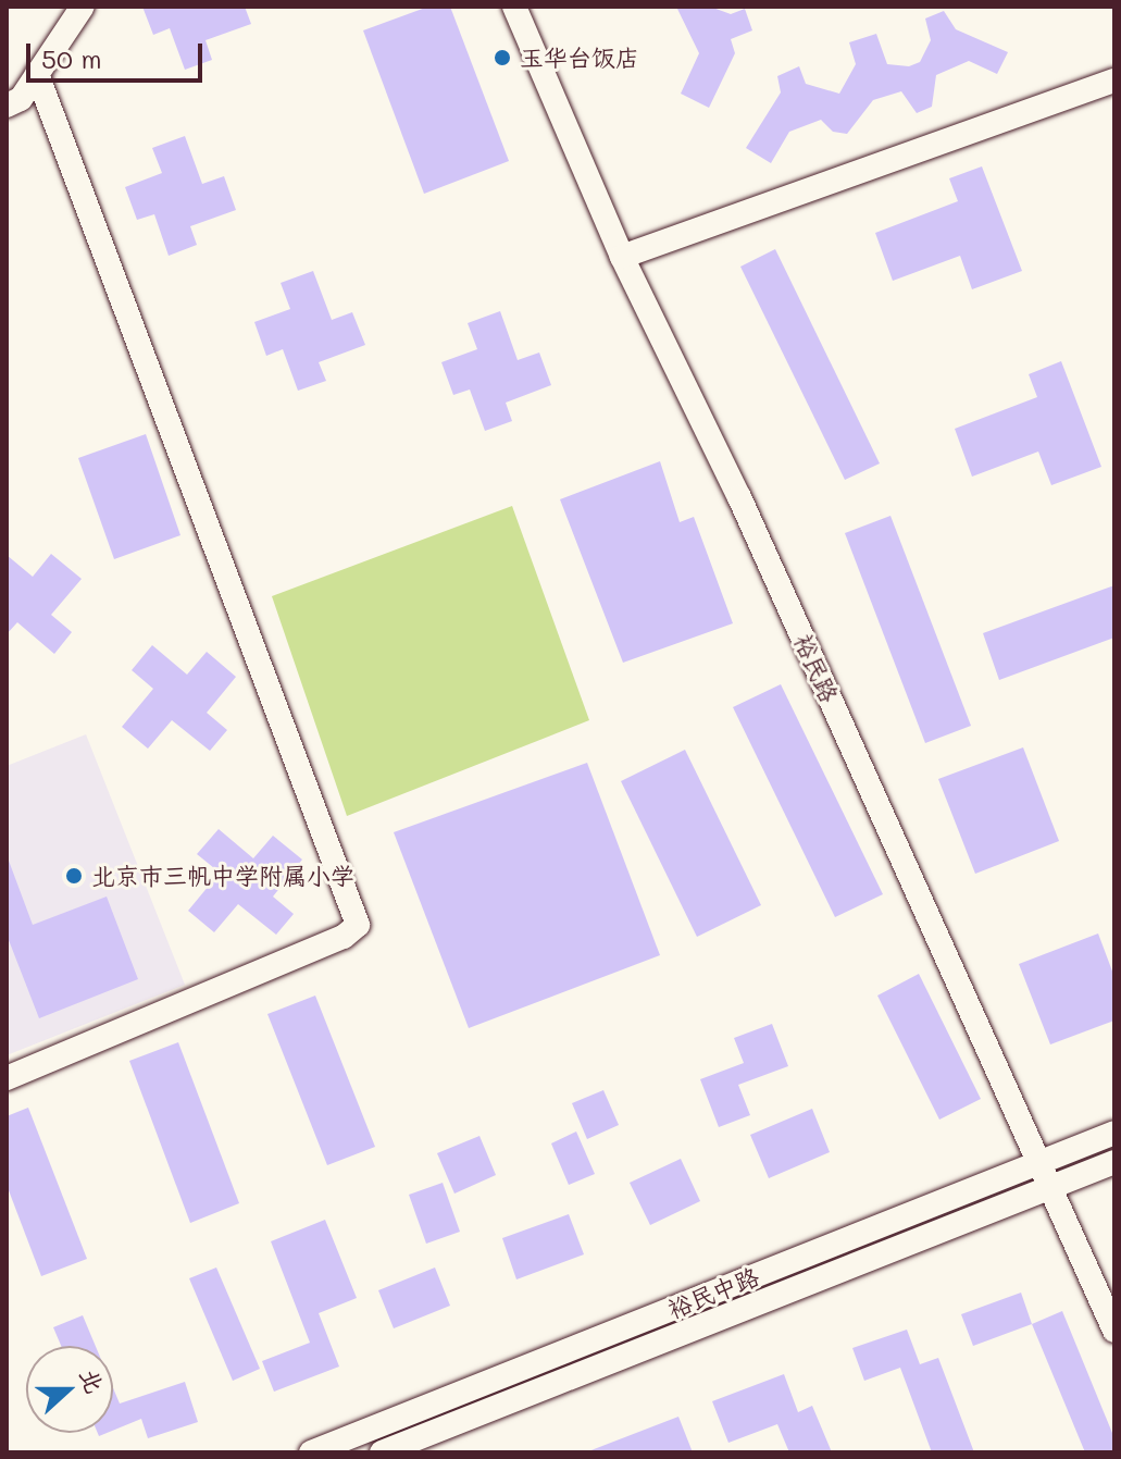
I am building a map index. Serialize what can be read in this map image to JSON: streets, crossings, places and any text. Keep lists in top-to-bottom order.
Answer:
{
  "streets": {
    "street": ["裕民路", "裕民中路"]
  },
  "crossings": [
    ["裕民路", "裕民中路"]
  ],
  "places": ["玉华台饭店", "北京市三帆中学附属小学"],
  "scale_bar": "50 m",
  "north": "right"
}
